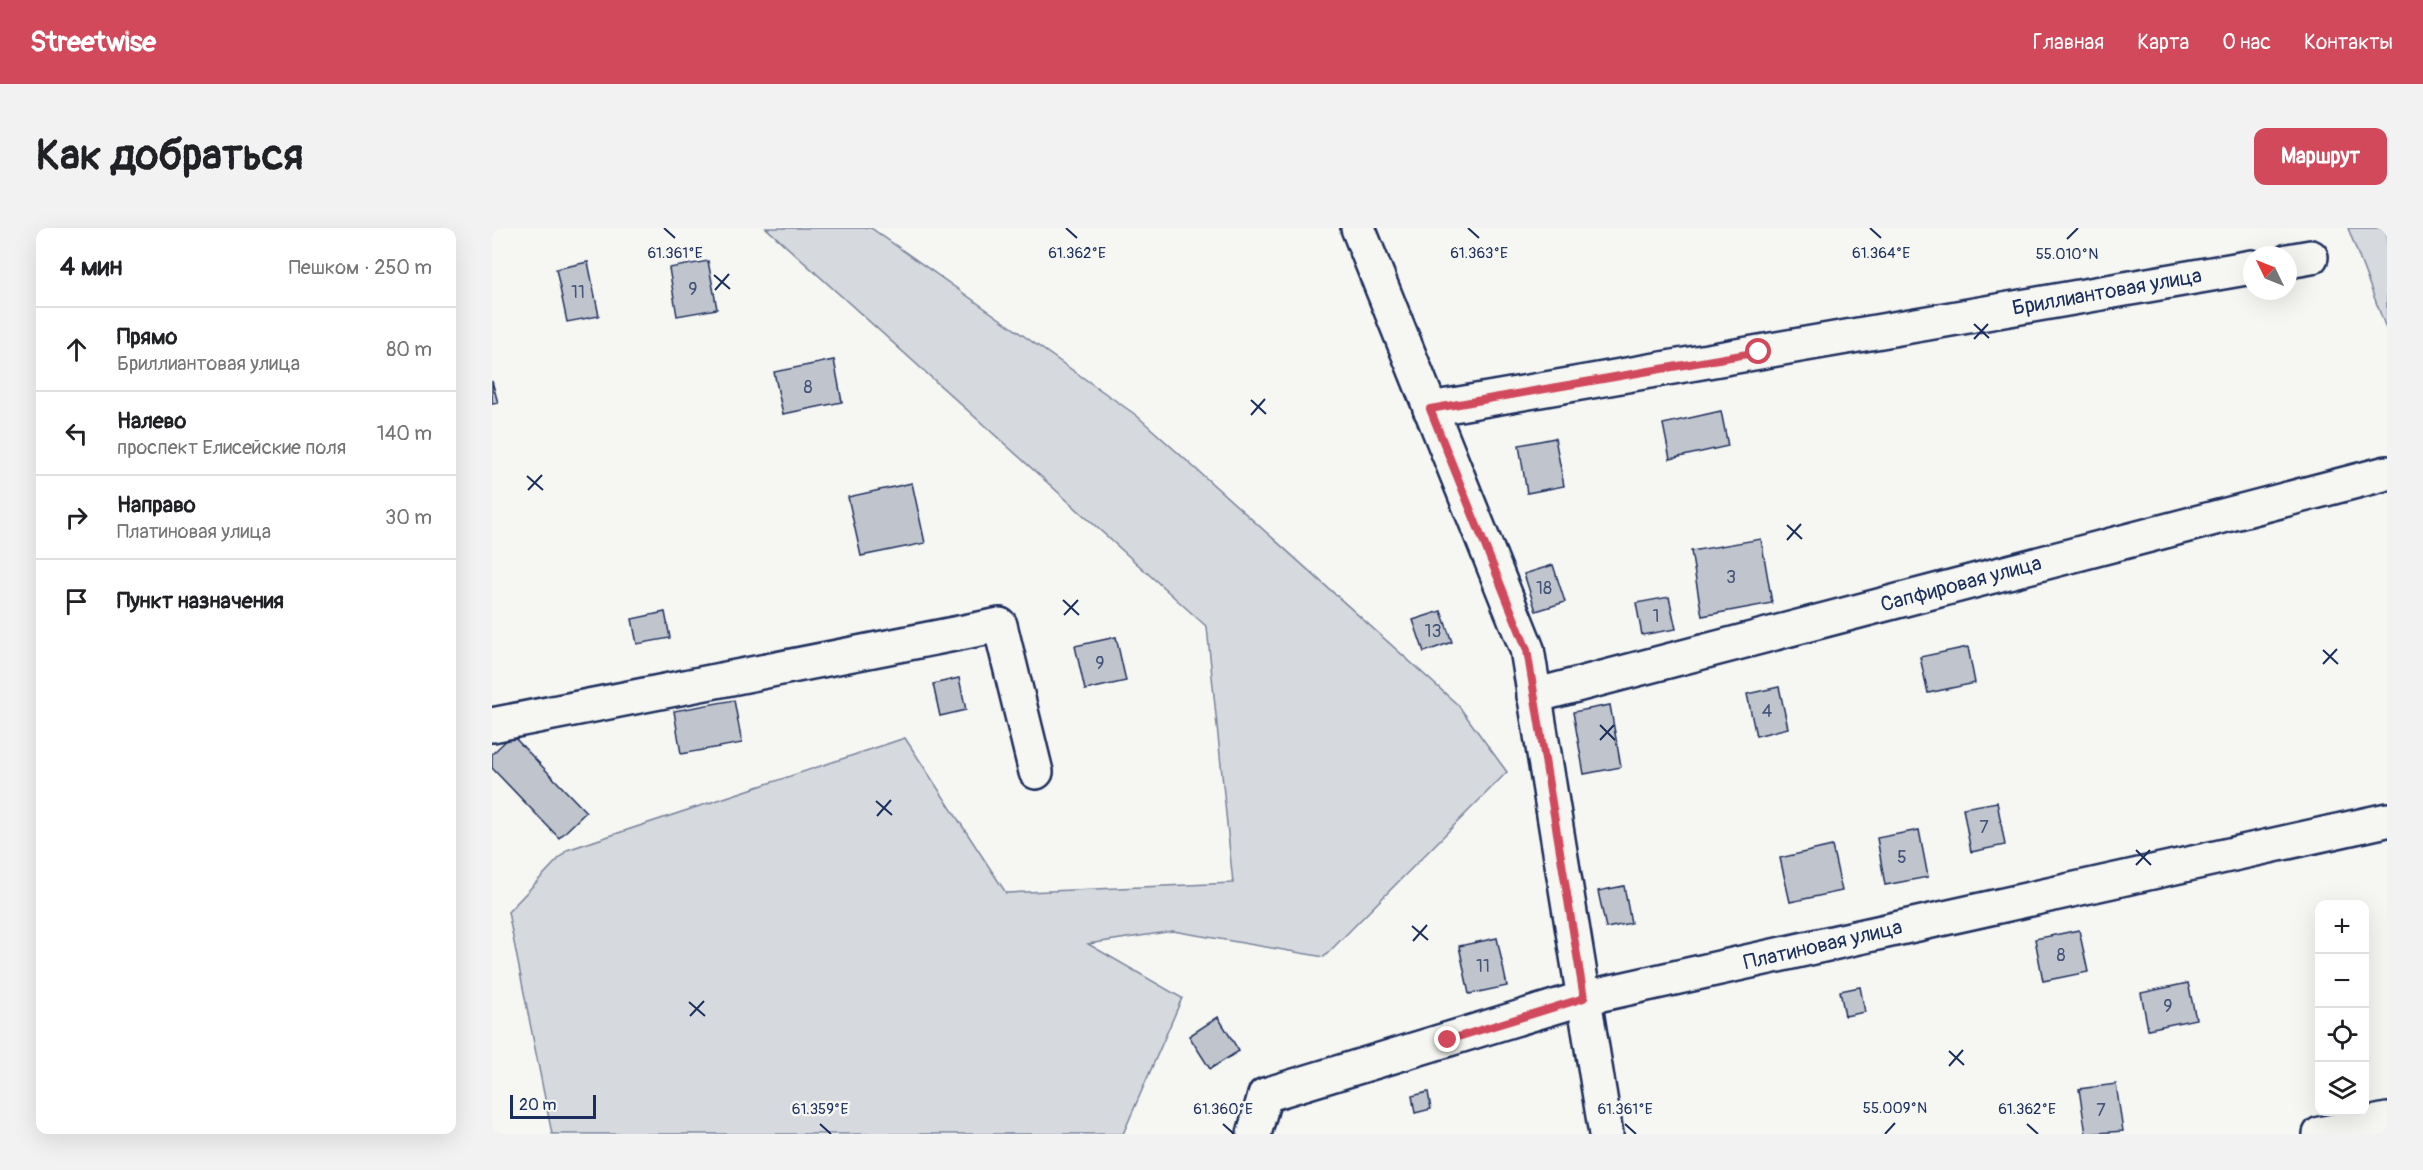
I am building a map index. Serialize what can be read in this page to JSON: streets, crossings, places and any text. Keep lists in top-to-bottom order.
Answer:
{
  "streets": {
    "street": ["Бриллиантовая улица", "Сапфировая улица", "Платиновая улица"]
  },
  "house_numbers": [
    "9",
    "11",
    "8",
    "3",
    "18",
    "1",
    "13",
    "9",
    "4",
    "7",
    "5",
    "8",
    "11",
    "9",
    "7"
  ],
  "scale_bar": "20 m",
  "north": "top left",
  "page": {
    "header": "Streetwise",
    "nav": [
      "Главная",
      "Карта",
      "О нас",
      "Контакты"
    ],
    "buttons": "Маршрут",
    "title": "Как добраться",
    "heading": ["4 мин", "Пешком · 250 m"],
    "list": [
      ["Прямо", "Бриллиантовая улица", "80 m"],
      ["Налево", "проспект Елисейские поля", "140 m"],
      ["Направо", "Платиновая улица", "30 m"],
      "Пункт назначения"
    ],
    "map_buttons": ["+", "−"],
    "scale": "20 m"
  },
  "coordinates": [
    "61.361°E",
    "61.362°E",
    "61.363°E",
    "61.364°E",
    "55.010°N",
    "55.009°N",
    "61.359°E",
    "61.360°E"
  ]
}
